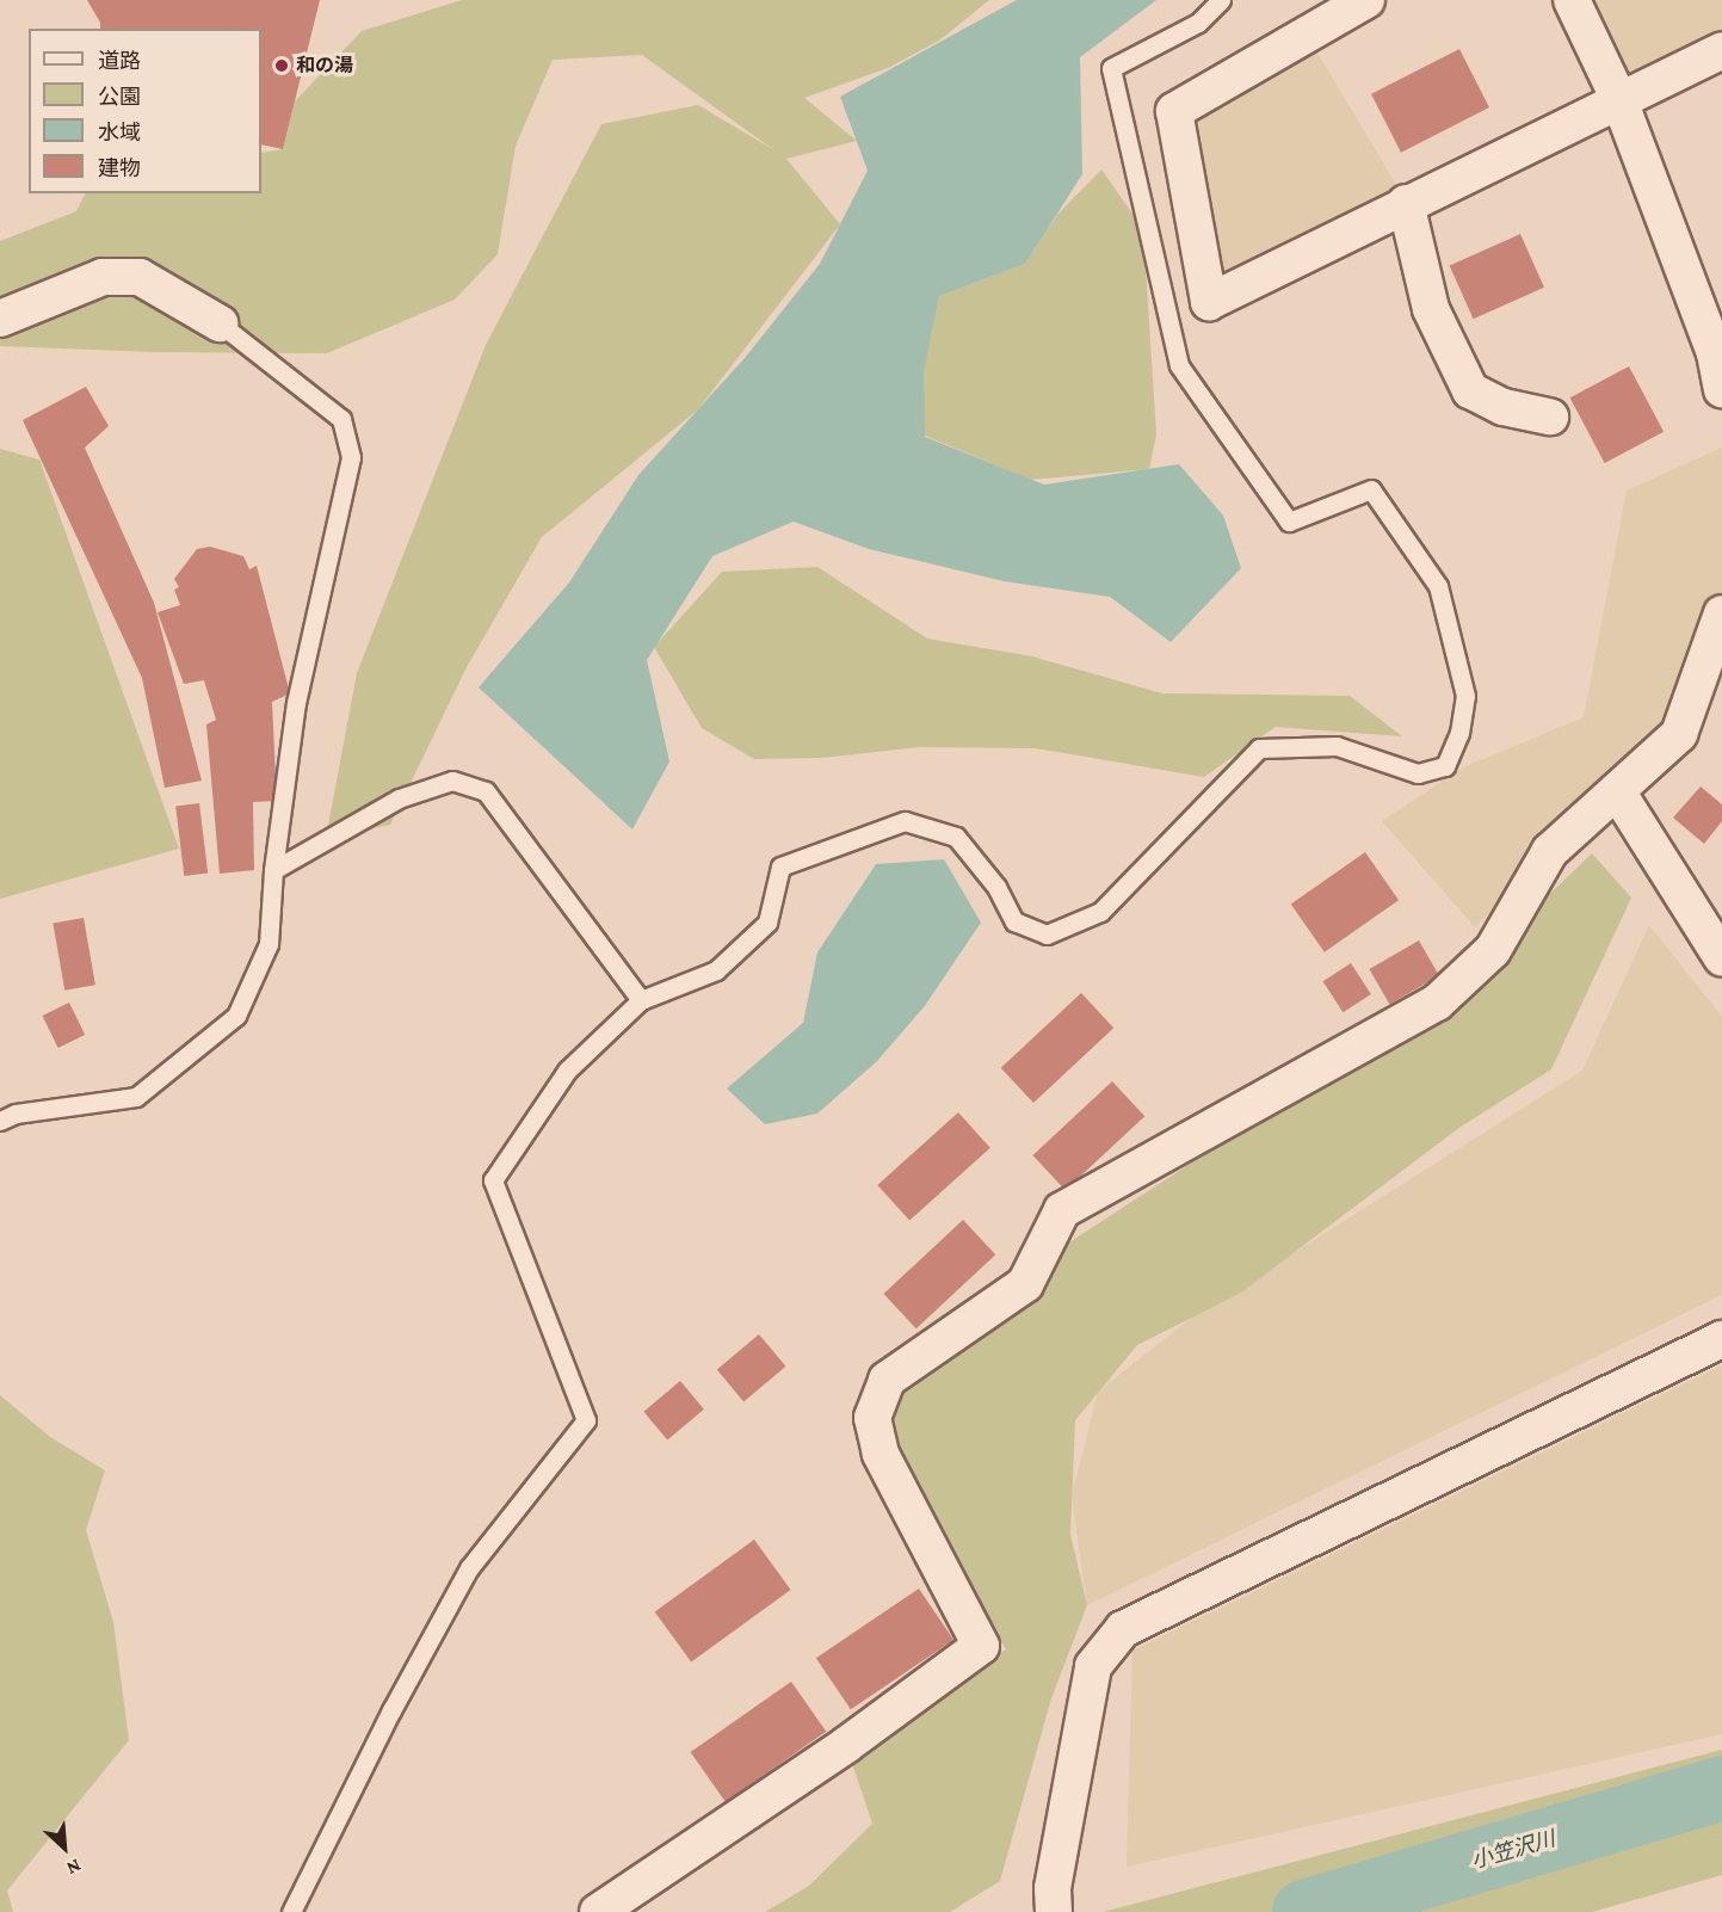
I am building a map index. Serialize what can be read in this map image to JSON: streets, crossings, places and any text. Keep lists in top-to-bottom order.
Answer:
{
  "water": ["小笠沢川"],
  "places": ["和の湯"],
  "legend": [
    "道路",
    "公園",
    "水域",
    "建物"
  ],
  "north": "bottom right"
}
